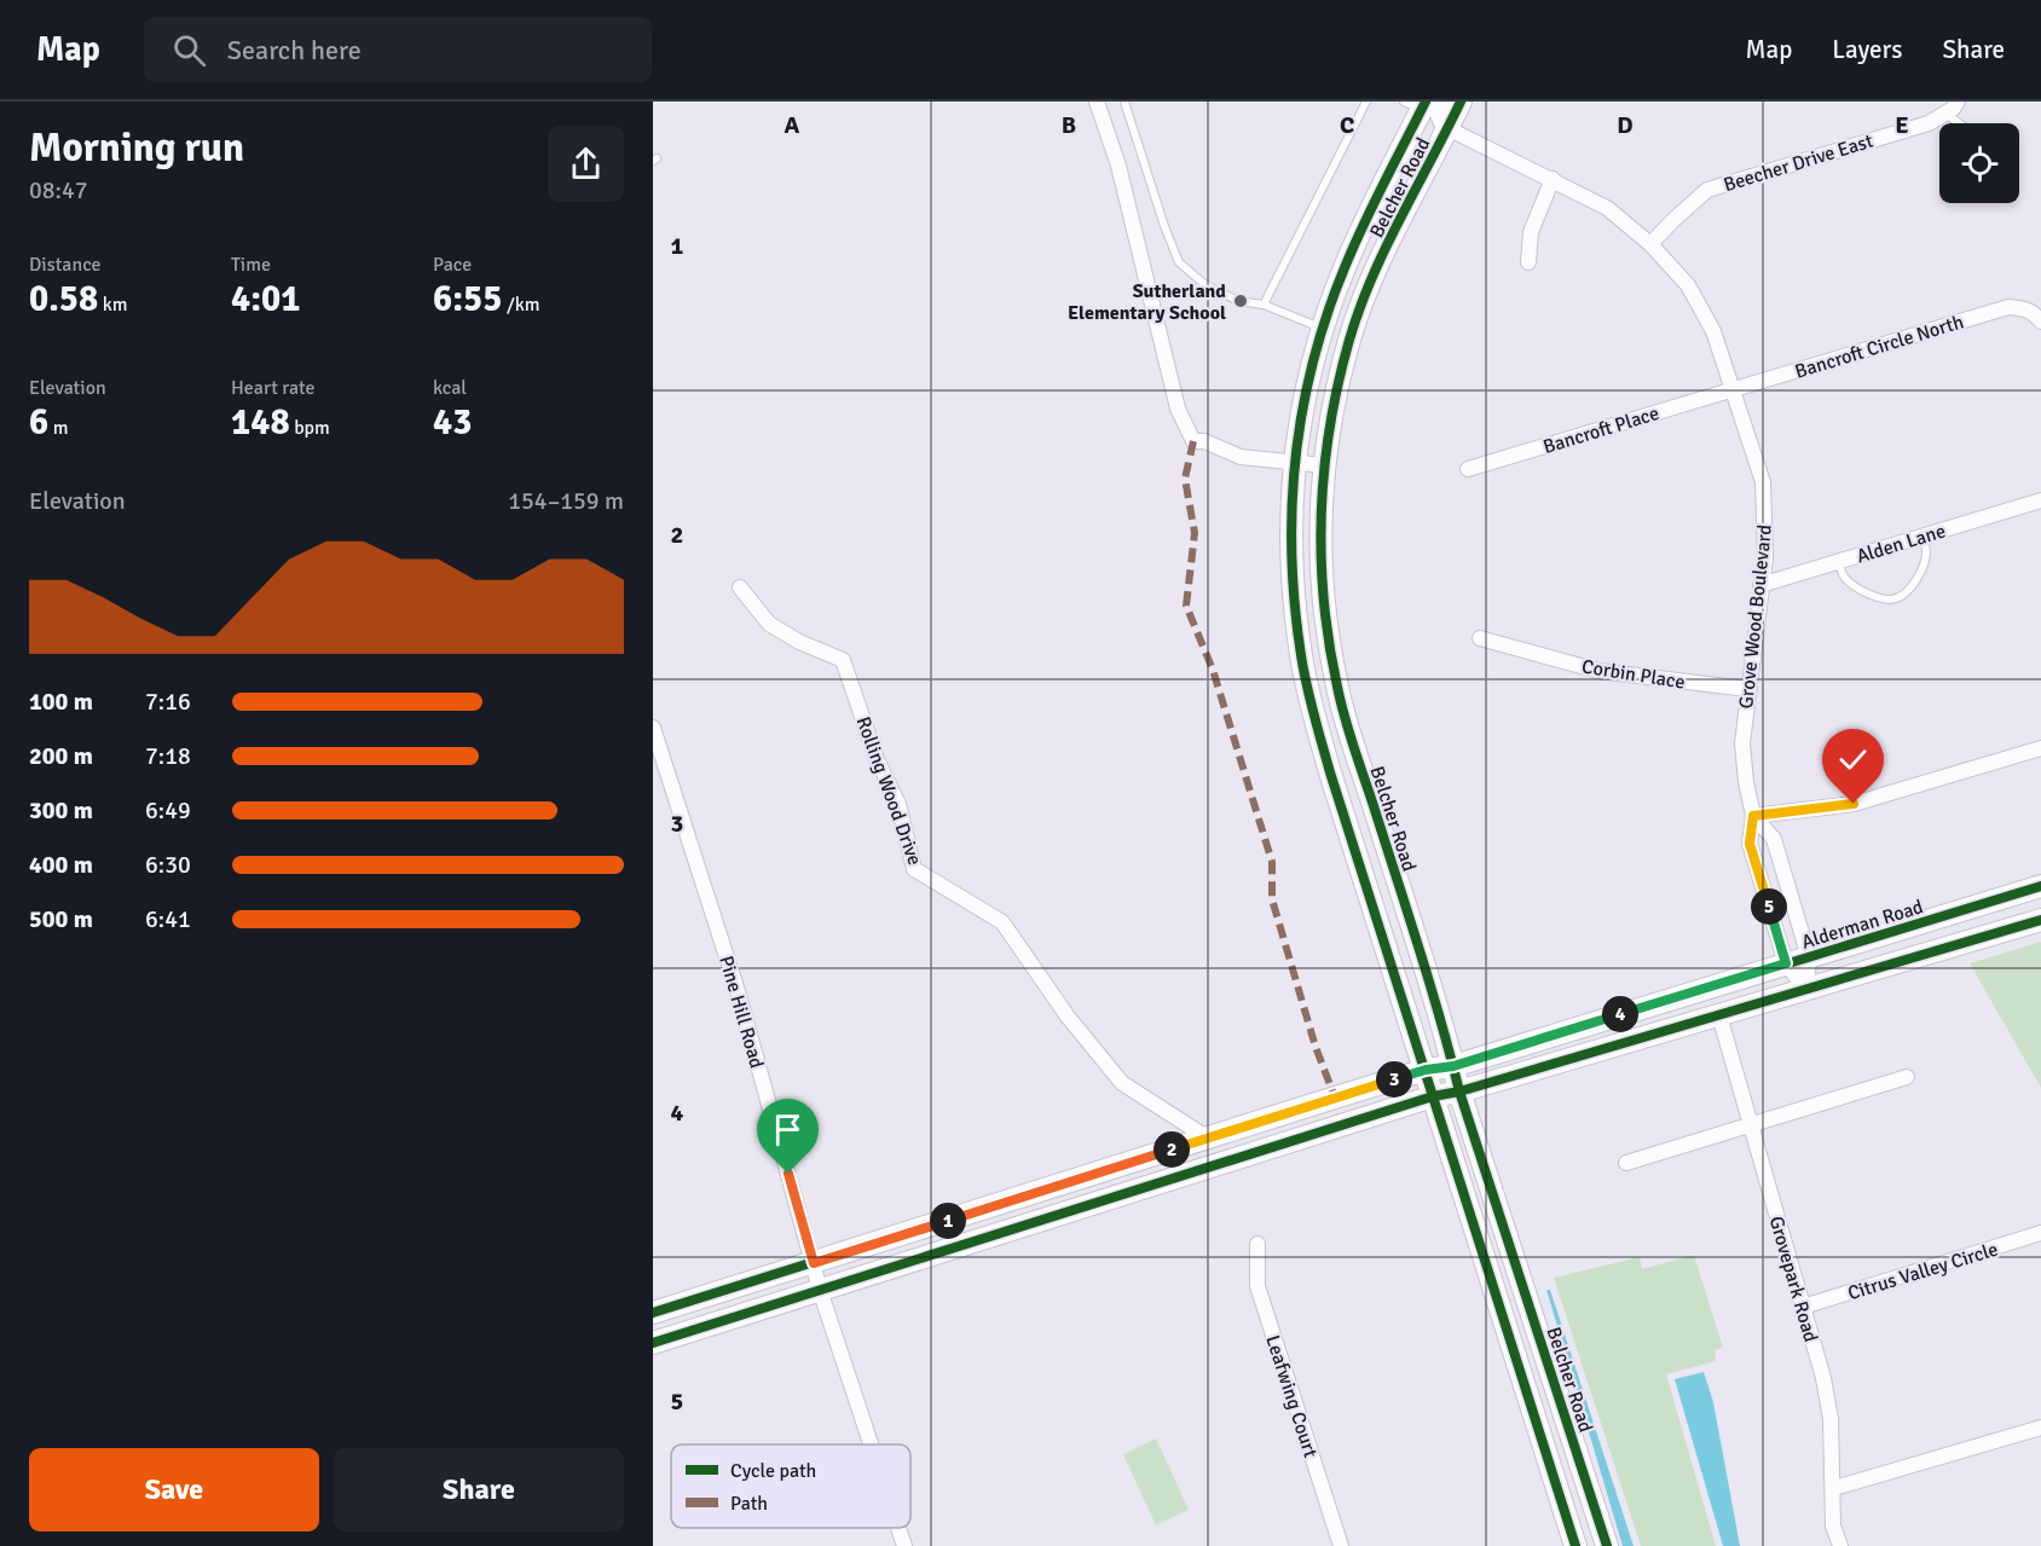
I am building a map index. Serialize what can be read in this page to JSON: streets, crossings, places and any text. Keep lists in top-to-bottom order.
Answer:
{
  "streets": {
    "main road": ["Belcher Road", "Alderman Road"],
    "street": [
      "Beecher Drive East",
      "Bancroft Circle North",
      "Bancroft Place",
      "Alden Lane",
      "Grove Wood Boulevard",
      "Corbin Place",
      "Rolling Wood Drive",
      "Pine Hill Road",
      "Citrus Valley Circle",
      "Grovepark Road",
      "Leafwing Court"
    ]
  },
  "crossings": [
    ["Beecher Drive East", "Grove Wood Boulevard"],
    ["Belcher Road", "Grove Wood Boulevard"],
    ["Belcher Road", "Alderman Road"],
    ["Bancroft Circle North", "Bancroft Place"],
    ["Bancroft Circle North", "Grove Wood Boulevard"],
    ["Bancroft Place", "Grove Wood Boulevard"],
    ["Alden Lane", "Grove Wood Boulevard"],
    ["Grove Wood Boulevard", "Corbin Place"],
    ["Grove Wood Boulevard", "Alderman Road"],
    ["Rolling Wood Drive", "Alderman Road"],
    ["Alderman Road", "Pine Hill Road"],
    ["Citrus Valley Circle", "Grovepark Road"]
  ],
  "places": ["Sutherland Elementary School"],
  "legend": ["Cycle path", "Path"],
  "page": {
    "header": "Map",
    "search": "Search here",
    "nav": ["Map", "Layers", "Share"],
    "heading": ["Morning run", "08:47"],
    "stats": [
      ["Distance", "0.58 km"],
      ["Time", "4:01"],
      ["Pace", "6:55 /km"],
      ["Elevation", "6 m"],
      ["Heart rate", "148 bpm"],
      ["kcal", "43"]
    ],
    "chart": ["Elevation", "154–159 m"],
    "list": [
      {
        "name": "100 m",
        "note": "7:16"
      },
      {
        "name": "200 m",
        "note": "7:18"
      },
      {
        "name": "300 m",
        "note": "6:49"
      },
      {
        "name": "400 m",
        "note": "6:30"
      },
      {
        "name": "500 m",
        "note": "6:41"
      }
    ],
    "pins": [
      "5",
      "4",
      "3",
      "2",
      "1"
    ],
    "buttons": ["Save", "Share"]
  },
  "grid": {
    "columns": [
      "A",
      "B",
      "C",
      "D",
      "E"
    ],
    "rows": [
      "1",
      "2",
      "3",
      "4",
      "5"
    ]
  }
}
